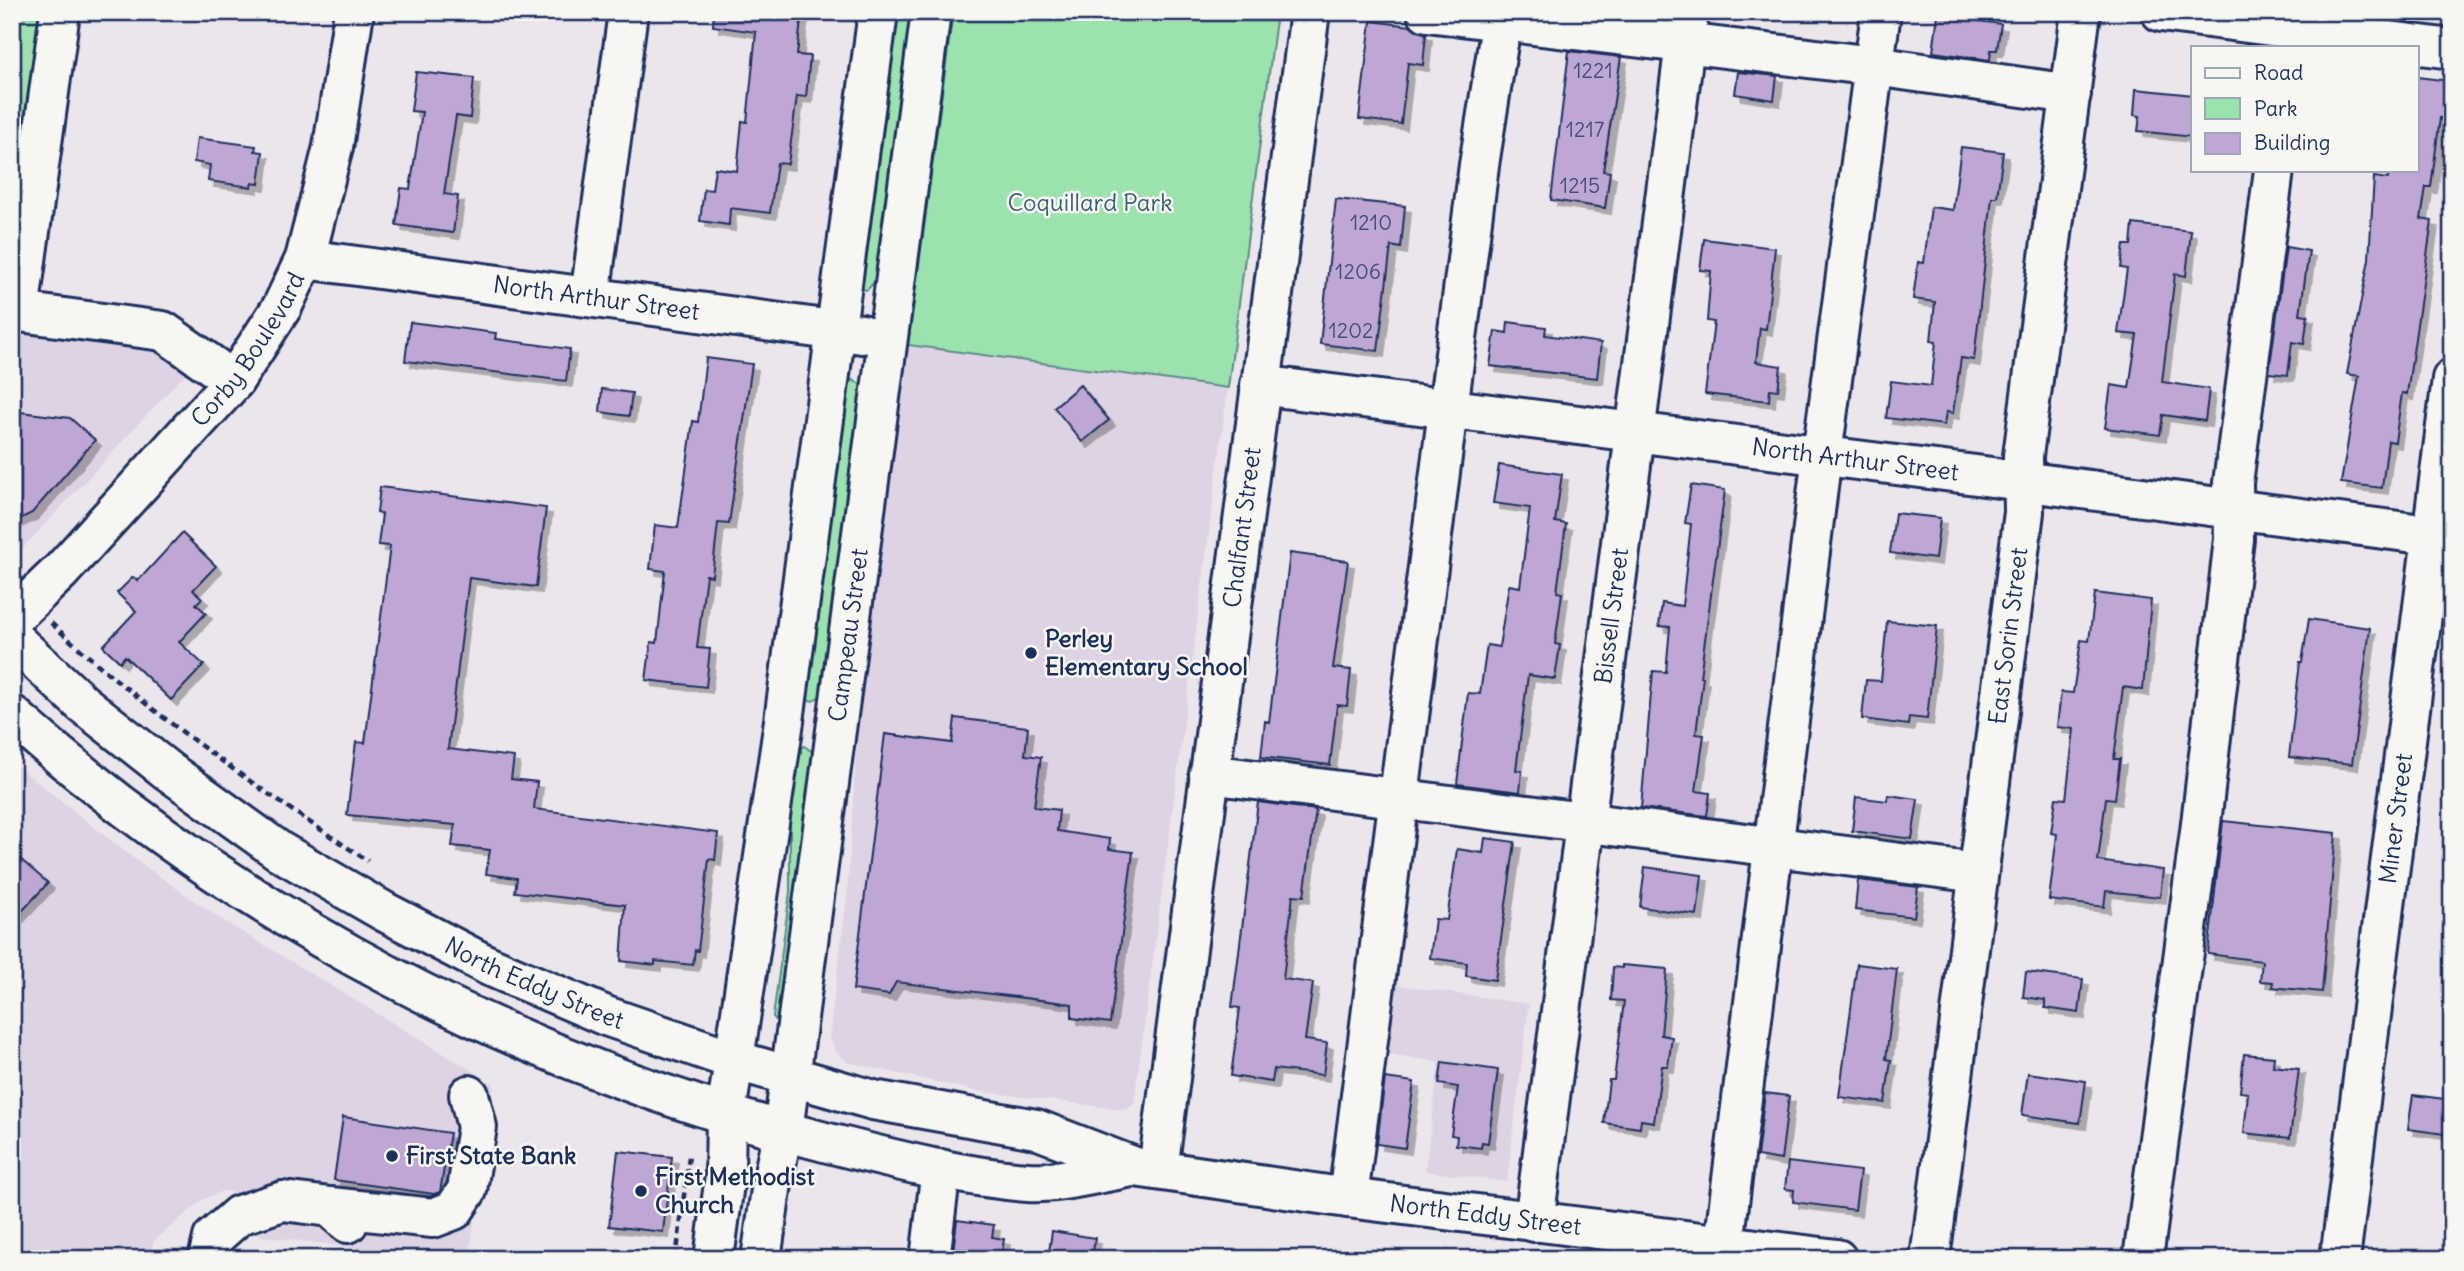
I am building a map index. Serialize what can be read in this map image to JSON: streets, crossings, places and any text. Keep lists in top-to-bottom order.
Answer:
{
  "streets": {
    "street": [
      "North Arthur Street",
      "Corby Boulevard",
      "Chalfant Street",
      "Bissell Street",
      "Campeau Street",
      "East Sorin Street",
      "Miner Street",
      "North Eddy Street"
    ]
  },
  "crossings": [
    ["North Arthur Street", "Corby Boulevard"],
    ["North Arthur Street", "Chalfant Street"],
    ["North Arthur Street", "Bissell Street"],
    ["North Arthur Street", "Campeau Street"],
    ["North Arthur Street", "East Sorin Street"],
    ["North Arthur Street", "Miner Street"],
    ["Chalfant Street", "North Eddy Street"],
    ["Bissell Street", "North Eddy Street"],
    ["Campeau Street", "North Eddy Street"]
  ],
  "parks": ["Coquillard Park"],
  "places": ["Perley Elementary School", "First State Bank", "First Methodist Church"],
  "house_numbers": [
    "1221",
    "1217",
    "1215",
    "1210",
    "1206",
    "1202"
  ],
  "legend": ["Road", "Park", "Building"]
}
